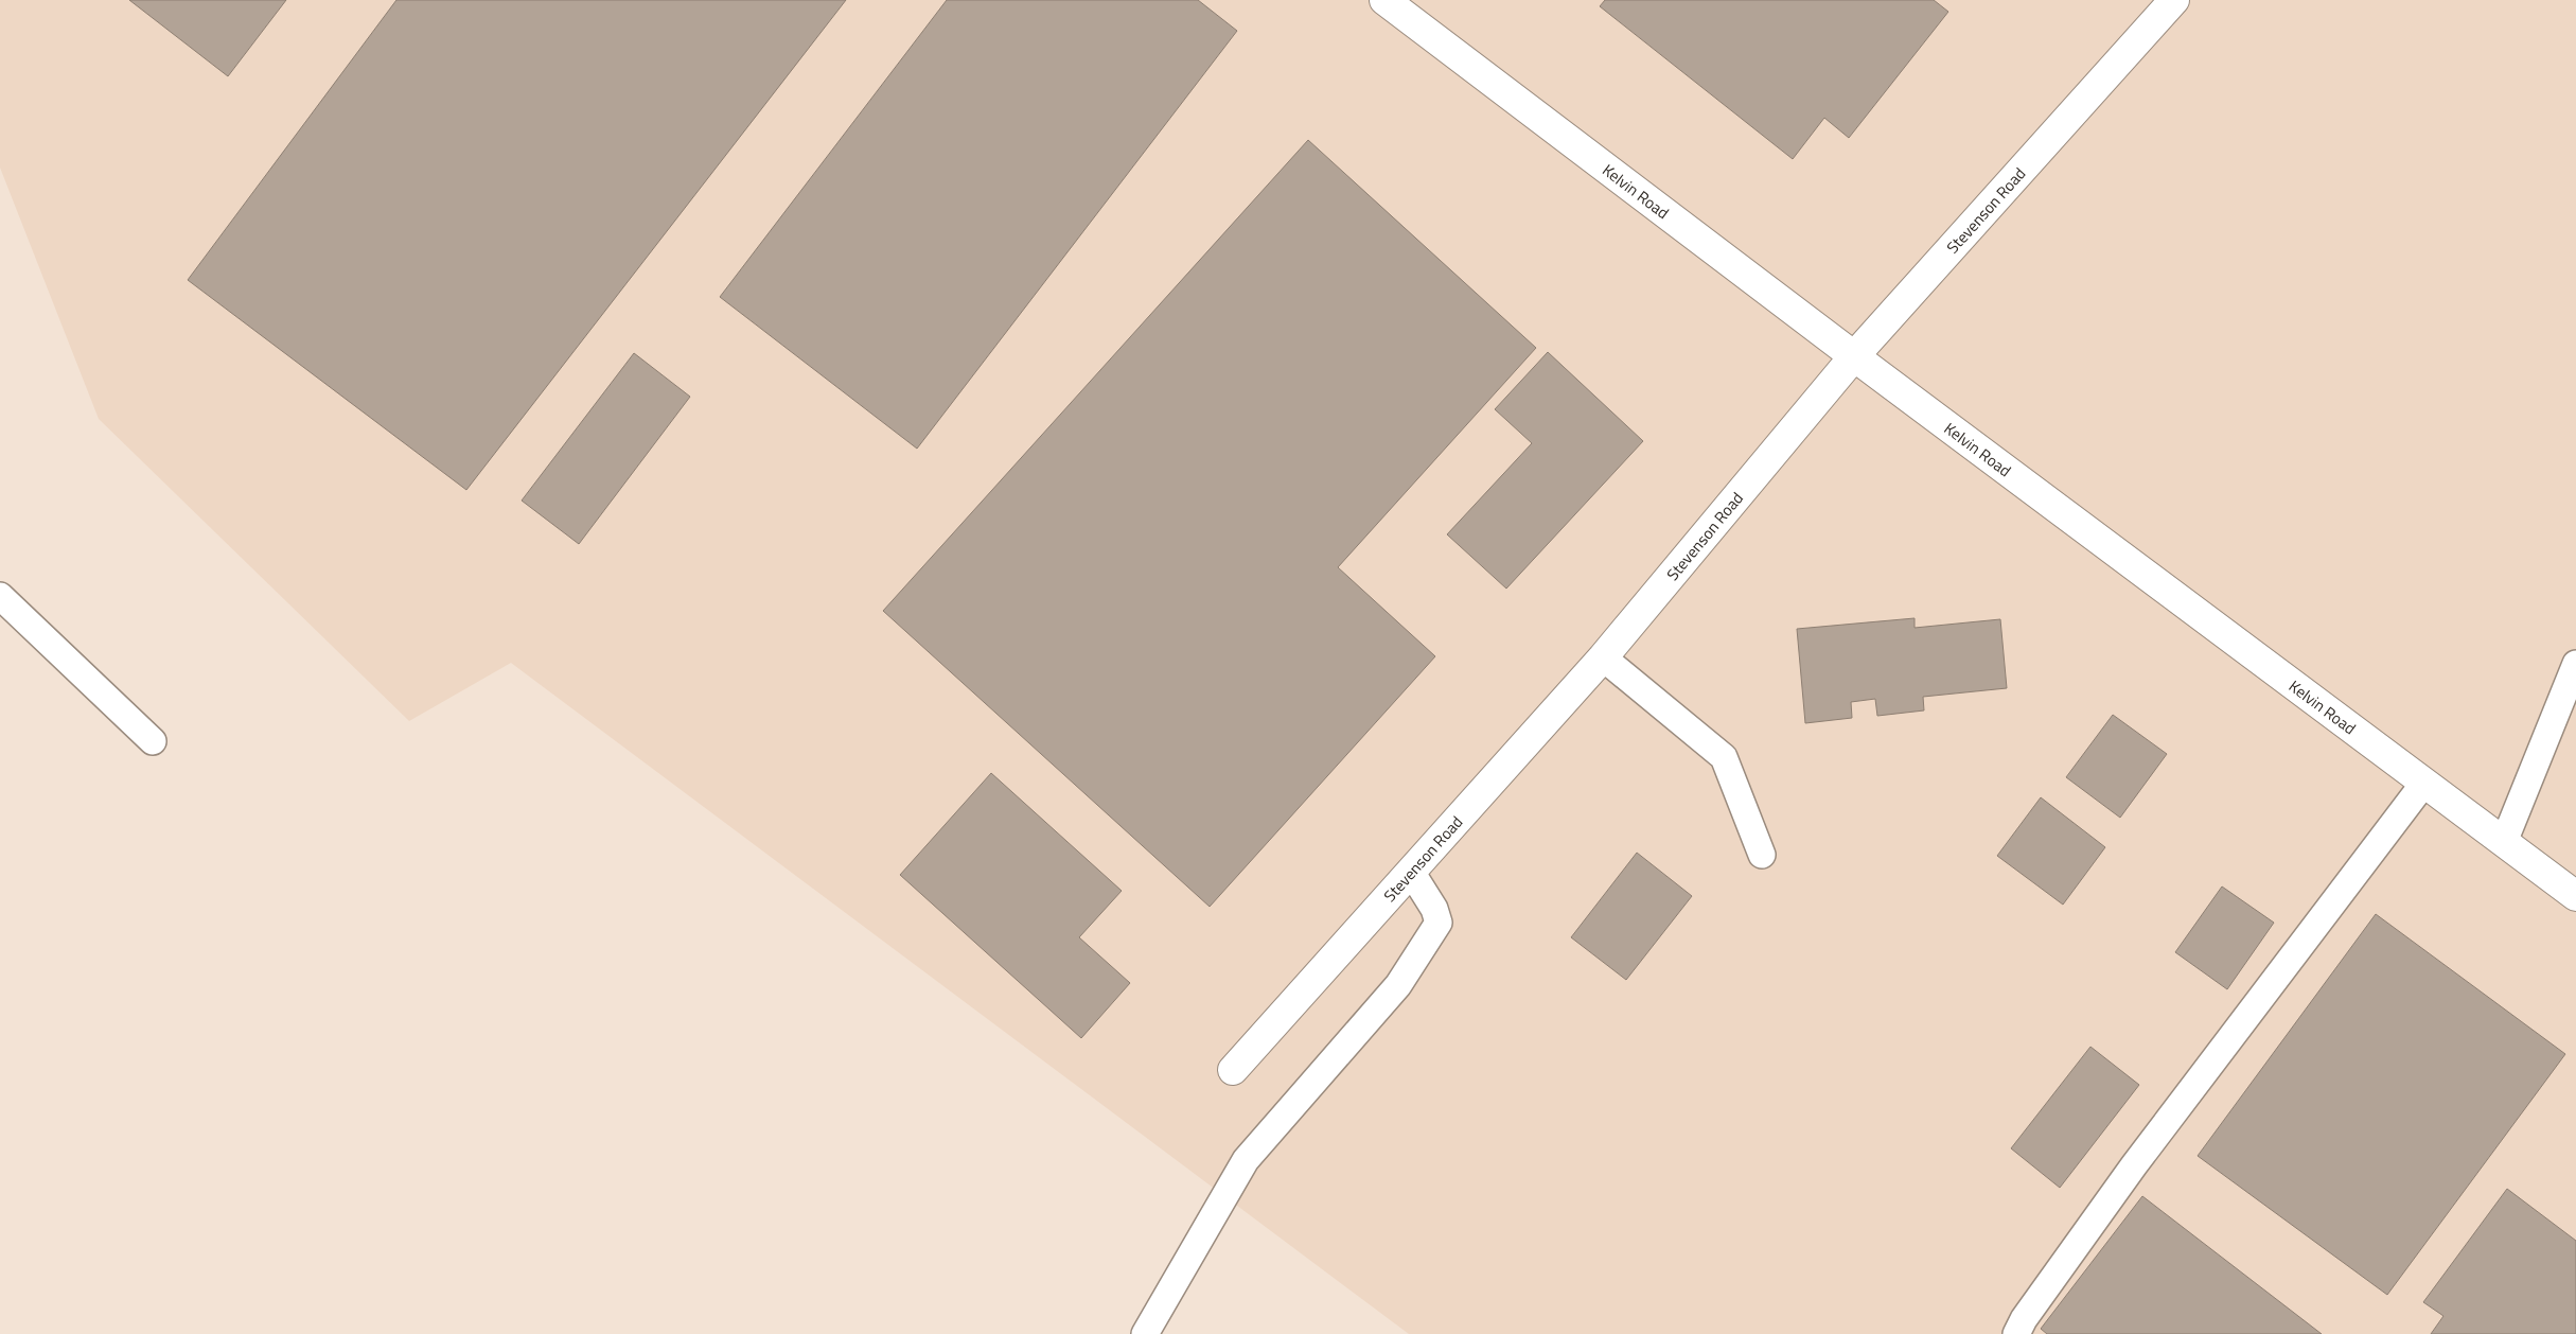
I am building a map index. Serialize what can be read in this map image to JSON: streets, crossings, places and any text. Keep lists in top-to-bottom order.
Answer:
{
  "streets": {
    "street": ["Kelvin Road", "Stevenson Road"]
  },
  "crossings": [
    ["Kelvin Road", "Stevenson Road"]
  ]
}
